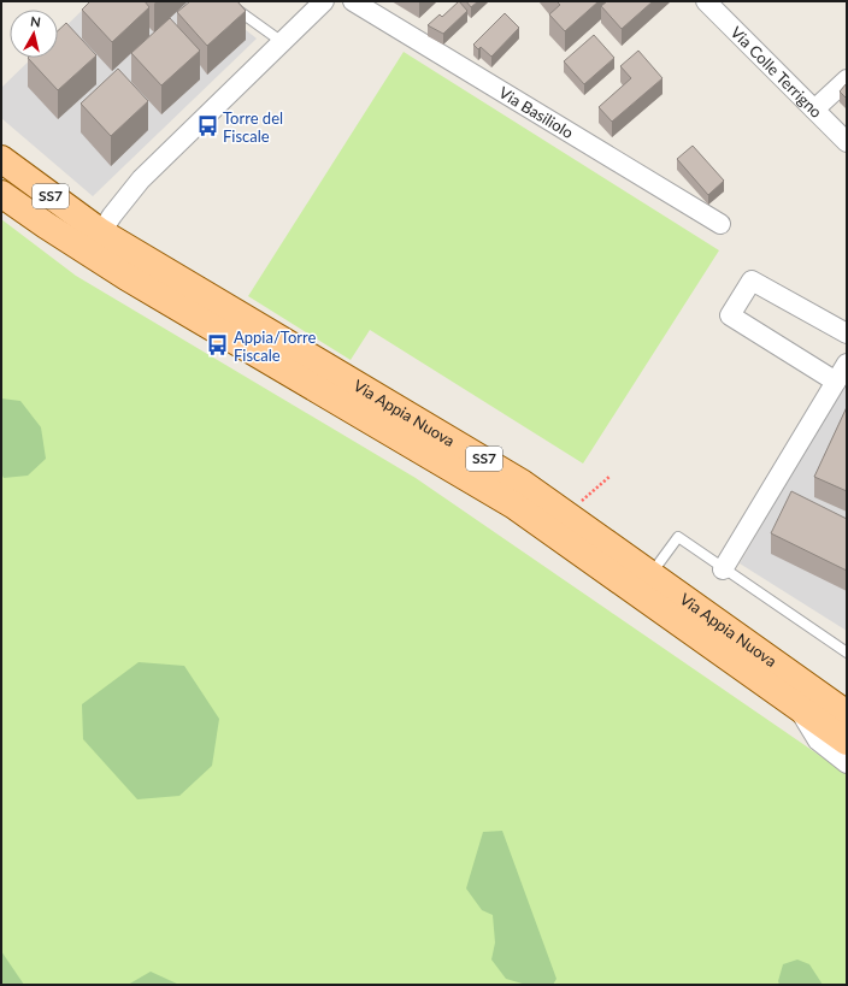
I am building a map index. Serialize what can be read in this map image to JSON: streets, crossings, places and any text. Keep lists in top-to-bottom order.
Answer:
{
  "streets": {
    "main road": ["SS7", "Via Appia Nuova"],
    "street": ["Via Colle Terrigno", "Via Basiliolo"]
  },
  "places": {
    "bus stop": ["Torre del Fiscale", "Appia/Torre Fiscale"]
  },
  "north": "top"
}
